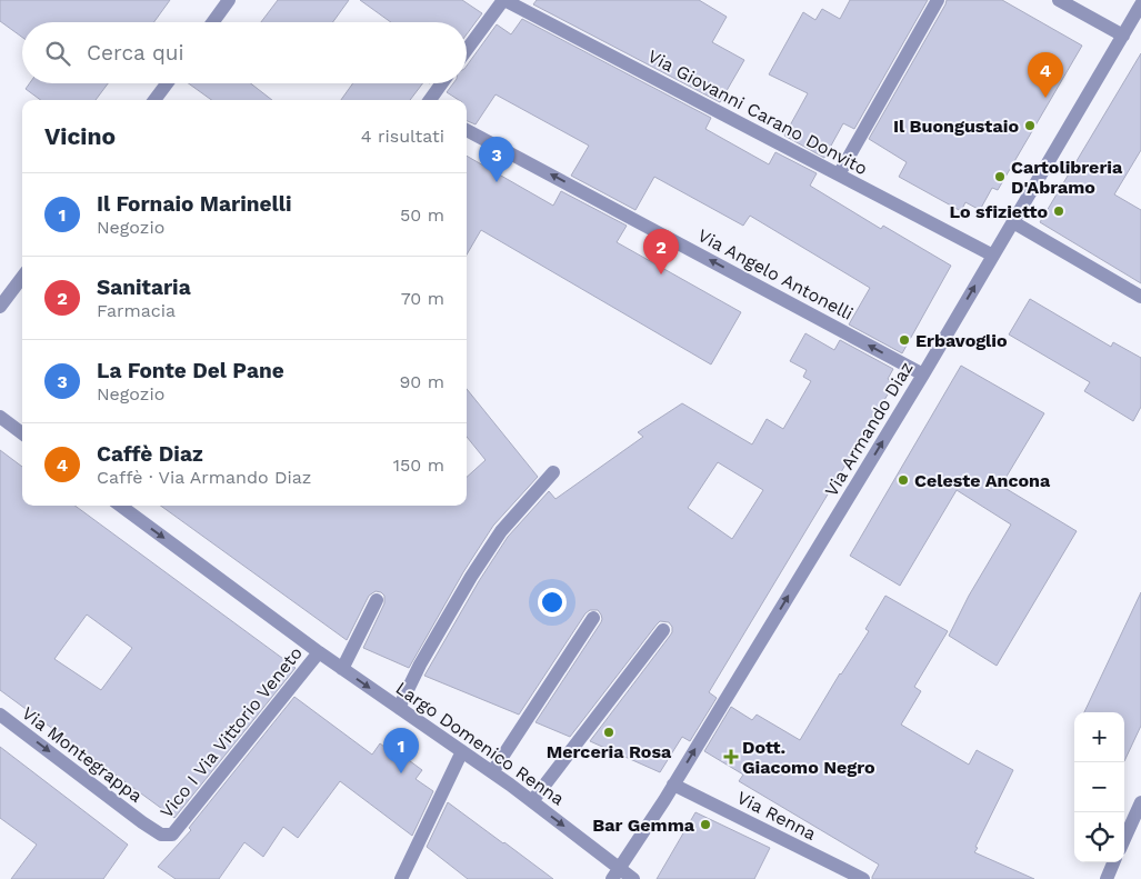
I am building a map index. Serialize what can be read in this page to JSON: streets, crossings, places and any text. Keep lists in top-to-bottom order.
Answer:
{
  "streets": {
    "street": [
      "Via Giovanni Carano Donvito",
      "Via Angelo Antonelli",
      "Via Armando Diaz",
      "Vico I Via Vittorio Veneto",
      "Largo Domenico Renna",
      "Via Montegrappa",
      "Via Renna"
    ]
  },
  "crossings": [
    ["Via Giovanni Carano Donvito", "Via Armando Diaz"],
    ["Via Angelo Antonelli", "Via Armando Diaz"],
    ["Via Armando Diaz", "Largo Domenico Renna"],
    ["Via Armando Diaz", "Via Renna"],
    ["Vico I Via Vittorio Veneto", "Largo Domenico Renna"],
    ["Vico I Via Vittorio Veneto", "Via Montegrappa"]
  ],
  "one_way": [
    "Via Angelo Antonelli",
    "Via Armando Diaz",
    "Largo Domenico Renna",
    "Via Montegrappa"
  ],
  "places": {
    "other": [
      "Il Buongustaio",
      "Cartolibreria D'Abramo",
      "Lo sfizietto",
      "Erbavoglio",
      "Celeste Ancona",
      "Merceria Rosa",
      "Bar Gemma"
    ],
    "health": ["Dott. Giacomo Negro"]
  },
  "page": {
    "search": "Cerca qui",
    "pins": [
      "4",
      "3",
      "2",
      "1"
    ],
    "heading": ["Vicino", "4 risultati"],
    "list": [
      {
        "mark": "1",
        "name": "Il Fornaio Marinelli",
        "note": "Negozio",
        "value": "50 m"
      },
      {
        "mark": "2",
        "name": "Sanitaria",
        "note": "Farmacia",
        "value": "70 m"
      },
      {
        "mark": "3",
        "name": "La Fonte Del Pane",
        "note": "Negozio",
        "value": "90 m"
      },
      {
        "mark": "4",
        "name": "Caffè Diaz",
        "note": "Caffè · Via Armando Diaz",
        "value": "150 m"
      }
    ],
    "map_buttons": ["+", "−"]
  }
}
